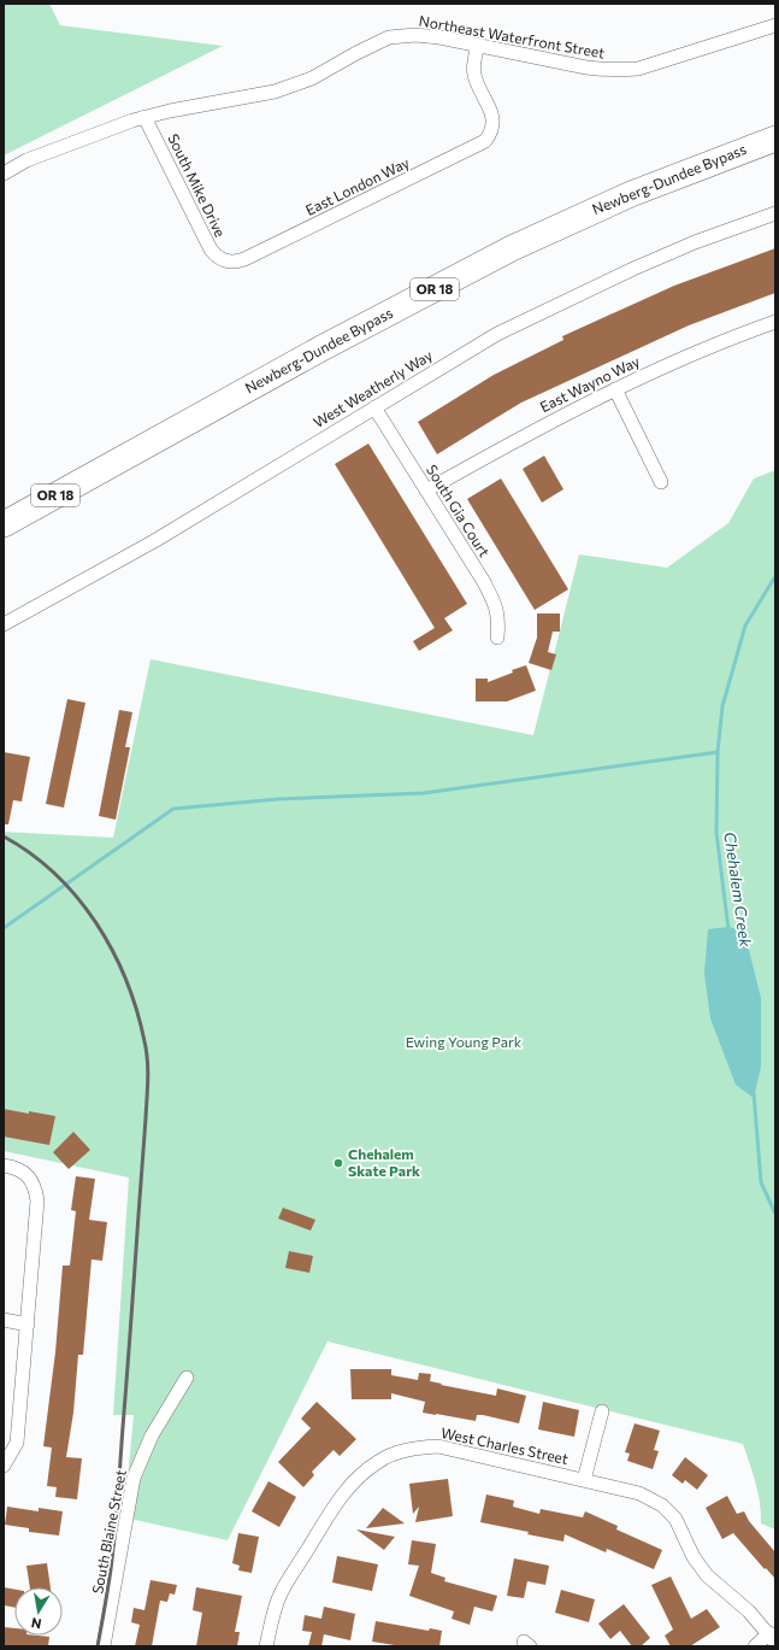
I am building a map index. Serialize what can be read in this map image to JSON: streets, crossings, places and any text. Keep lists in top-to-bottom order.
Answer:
{
  "streets": {
    "highway": ["Newberg-Dundee Bypass", "OR 18"],
    "street": [
      "Northeast Waterfront Street",
      "South Mike Drive",
      "East London Way",
      "East Wayno Way",
      "West Weatherly Way",
      "South Gia Court",
      "West Charles Street",
      "South Blaine Street"
    ]
  },
  "crossings": [
    ["Northeast Waterfront Street", "South Mike Drive"],
    ["Northeast Waterfront Street", "East London Way"],
    ["South Mike Drive", "East London Way"],
    ["East Wayno Way", "South Gia Court"],
    ["West Weatherly Way", "South Gia Court"]
  ],
  "water": ["Chehalem Creek"],
  "parks": ["Ewing Young Park"],
  "places": ["Chehalem Skate Park"],
  "north": "bottom"
}
